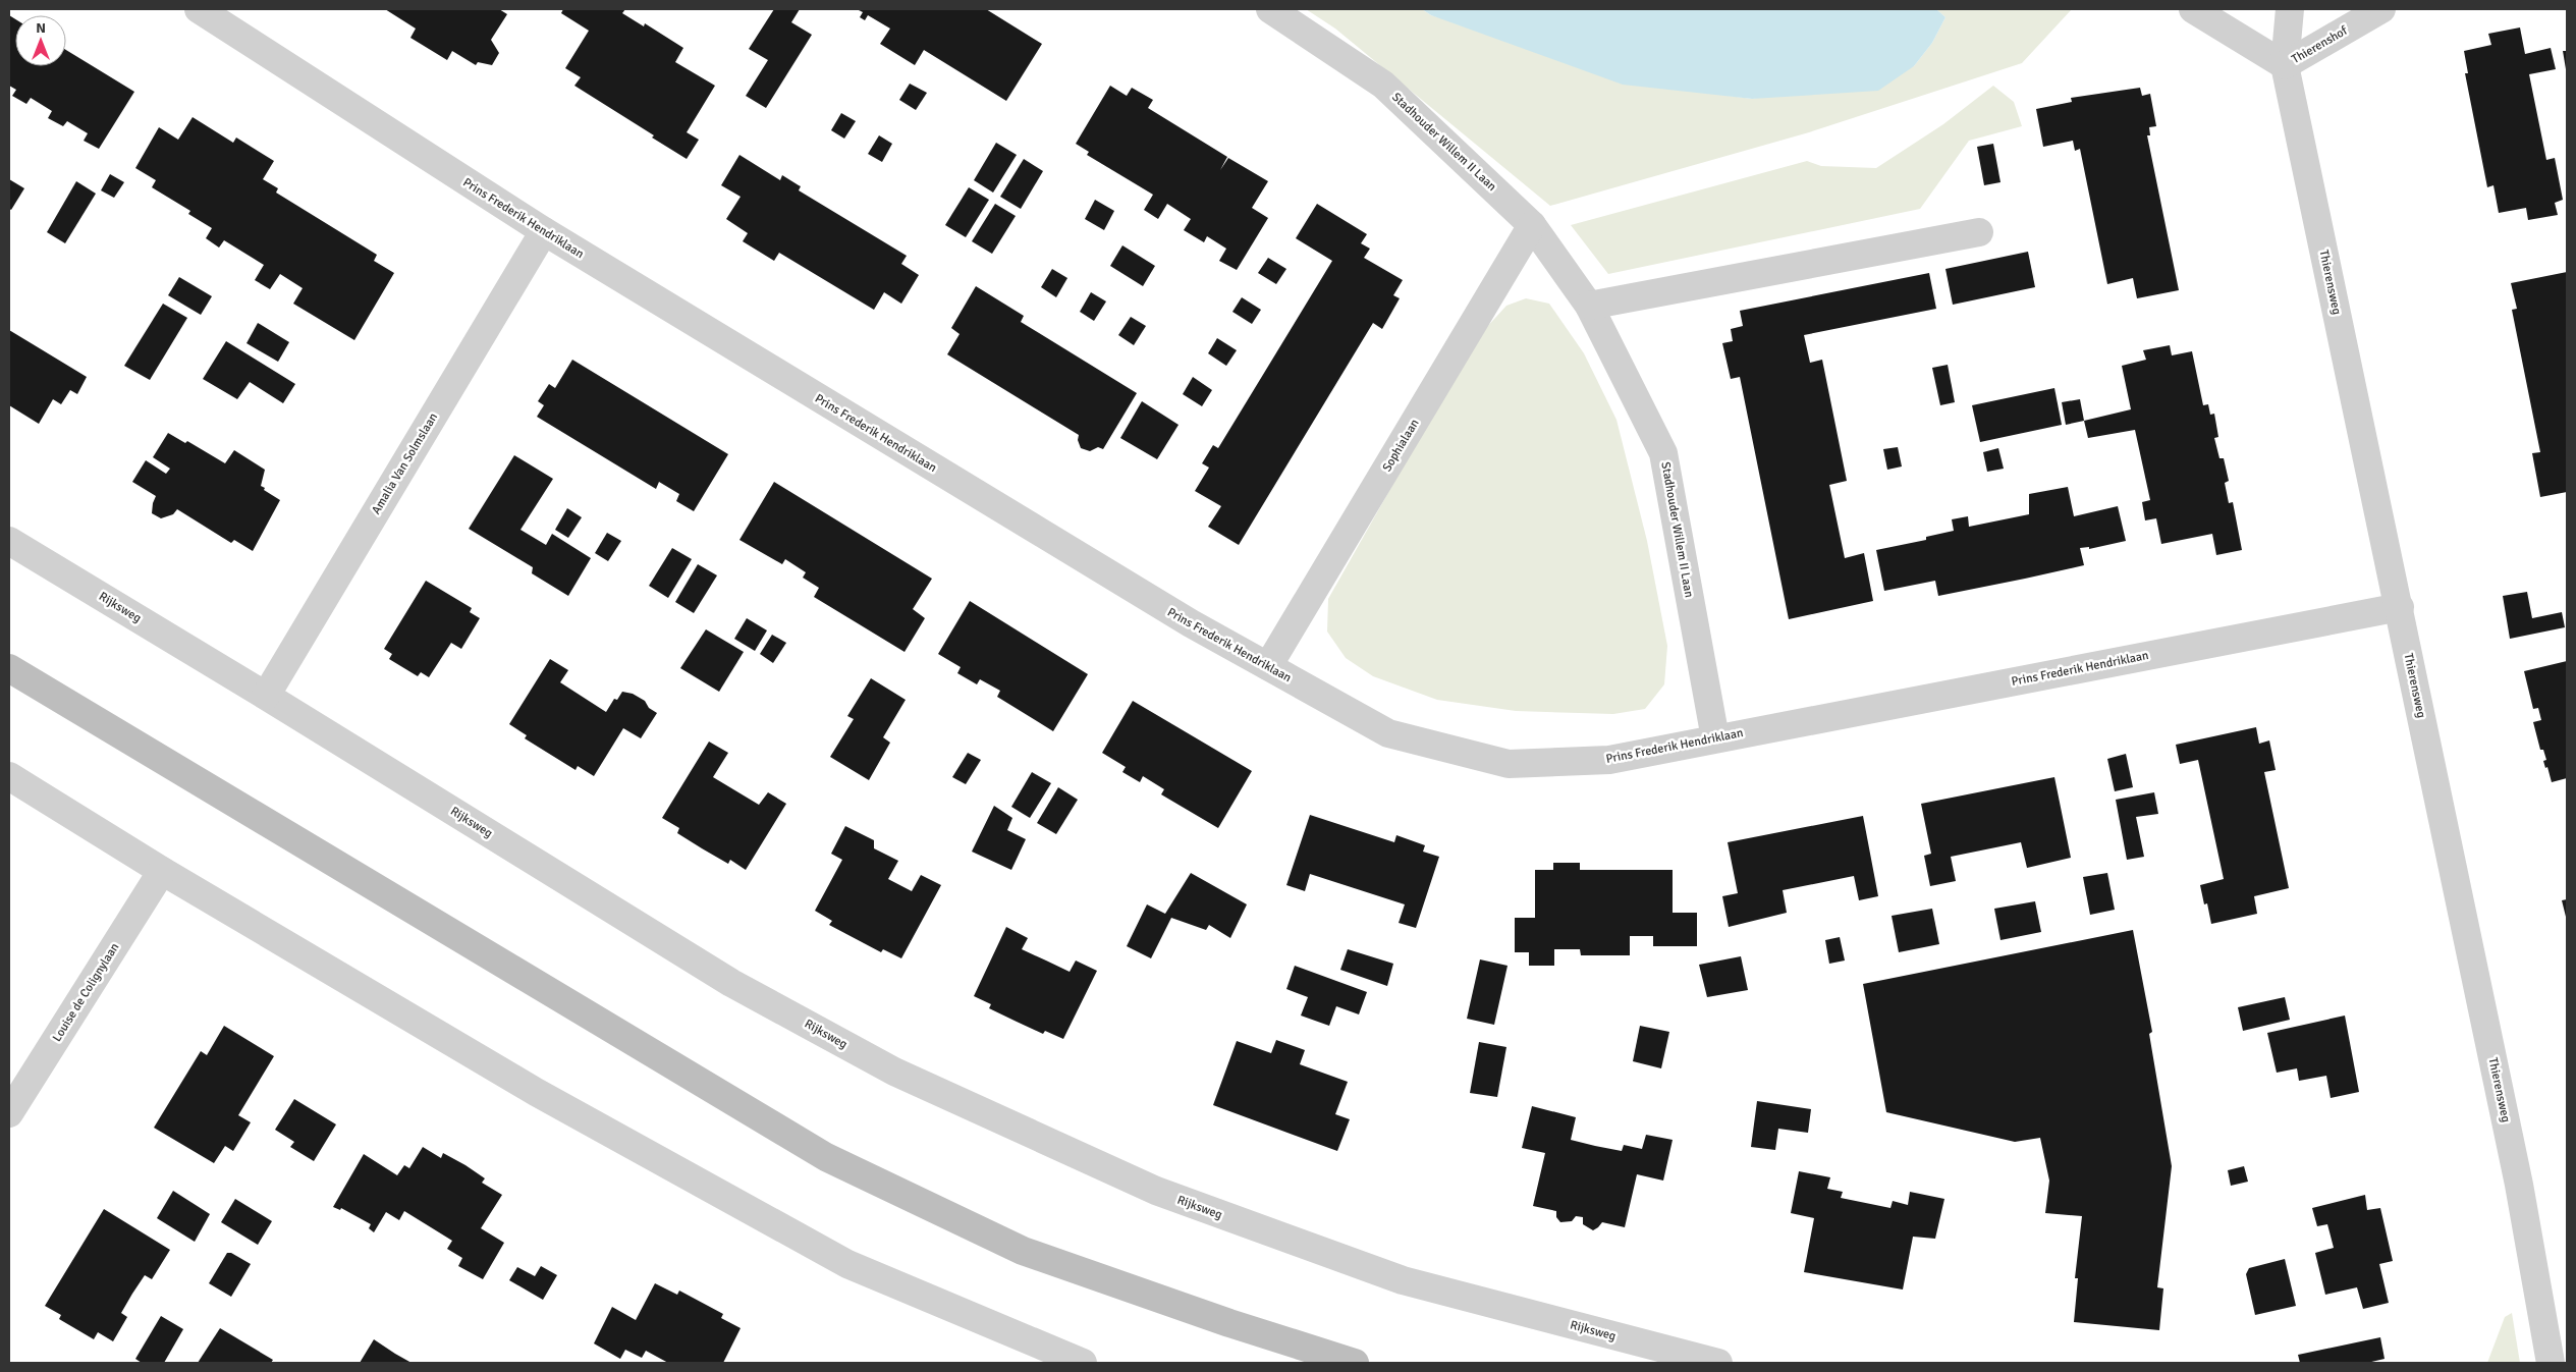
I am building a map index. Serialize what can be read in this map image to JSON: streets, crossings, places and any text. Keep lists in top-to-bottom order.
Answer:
{
  "streets": {
    "street": [
      "Thierenshof",
      "Stadhouder Willem II Laan",
      "Prins Frederik Hendriklaan",
      "Thierensweg",
      "Sophialaan",
      "Amalia Van Solmslaan",
      "Rijksweg",
      "Louise de Colignylaan"
    ]
  },
  "crossings": [
    ["Thierenshof", "Thierensweg"],
    ["Stadhouder Willem II Laan", "Prins Frederik Hendriklaan"],
    ["Stadhouder Willem II Laan", "Sophialaan"],
    ["Prins Frederik Hendriklaan", "Thierensweg"],
    ["Prins Frederik Hendriklaan", "Sophialaan"],
    ["Prins Frederik Hendriklaan", "Amalia Van Solmslaan"],
    ["Amalia Van Solmslaan", "Rijksweg"]
  ],
  "north": "top"
}
